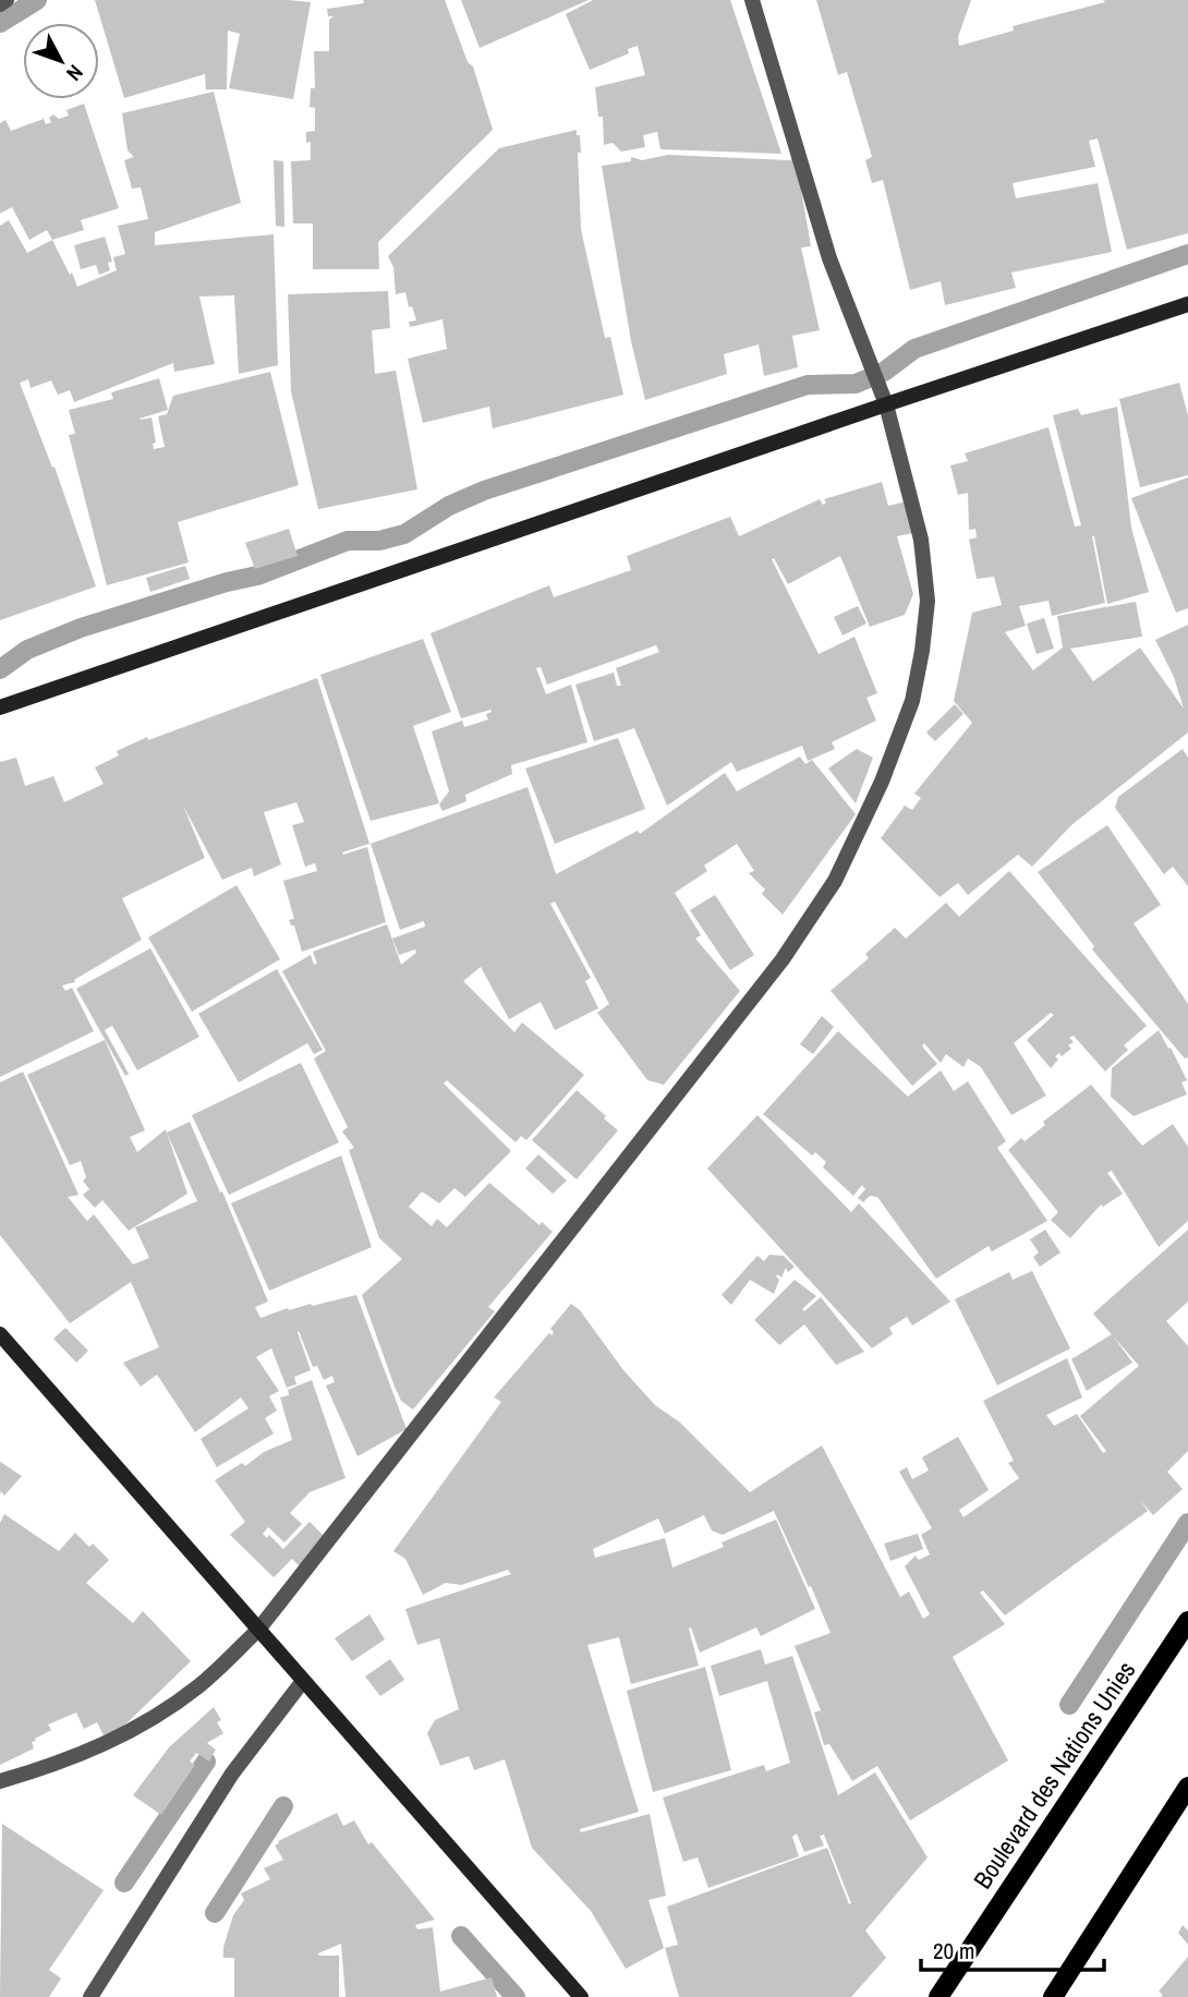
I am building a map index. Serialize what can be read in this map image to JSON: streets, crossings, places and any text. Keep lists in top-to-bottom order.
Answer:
{
  "streets": {
    "main road": ["Boulevard des Nations Unies"]
  },
  "scale_bar": "20 m",
  "north": "bottom right"
}
